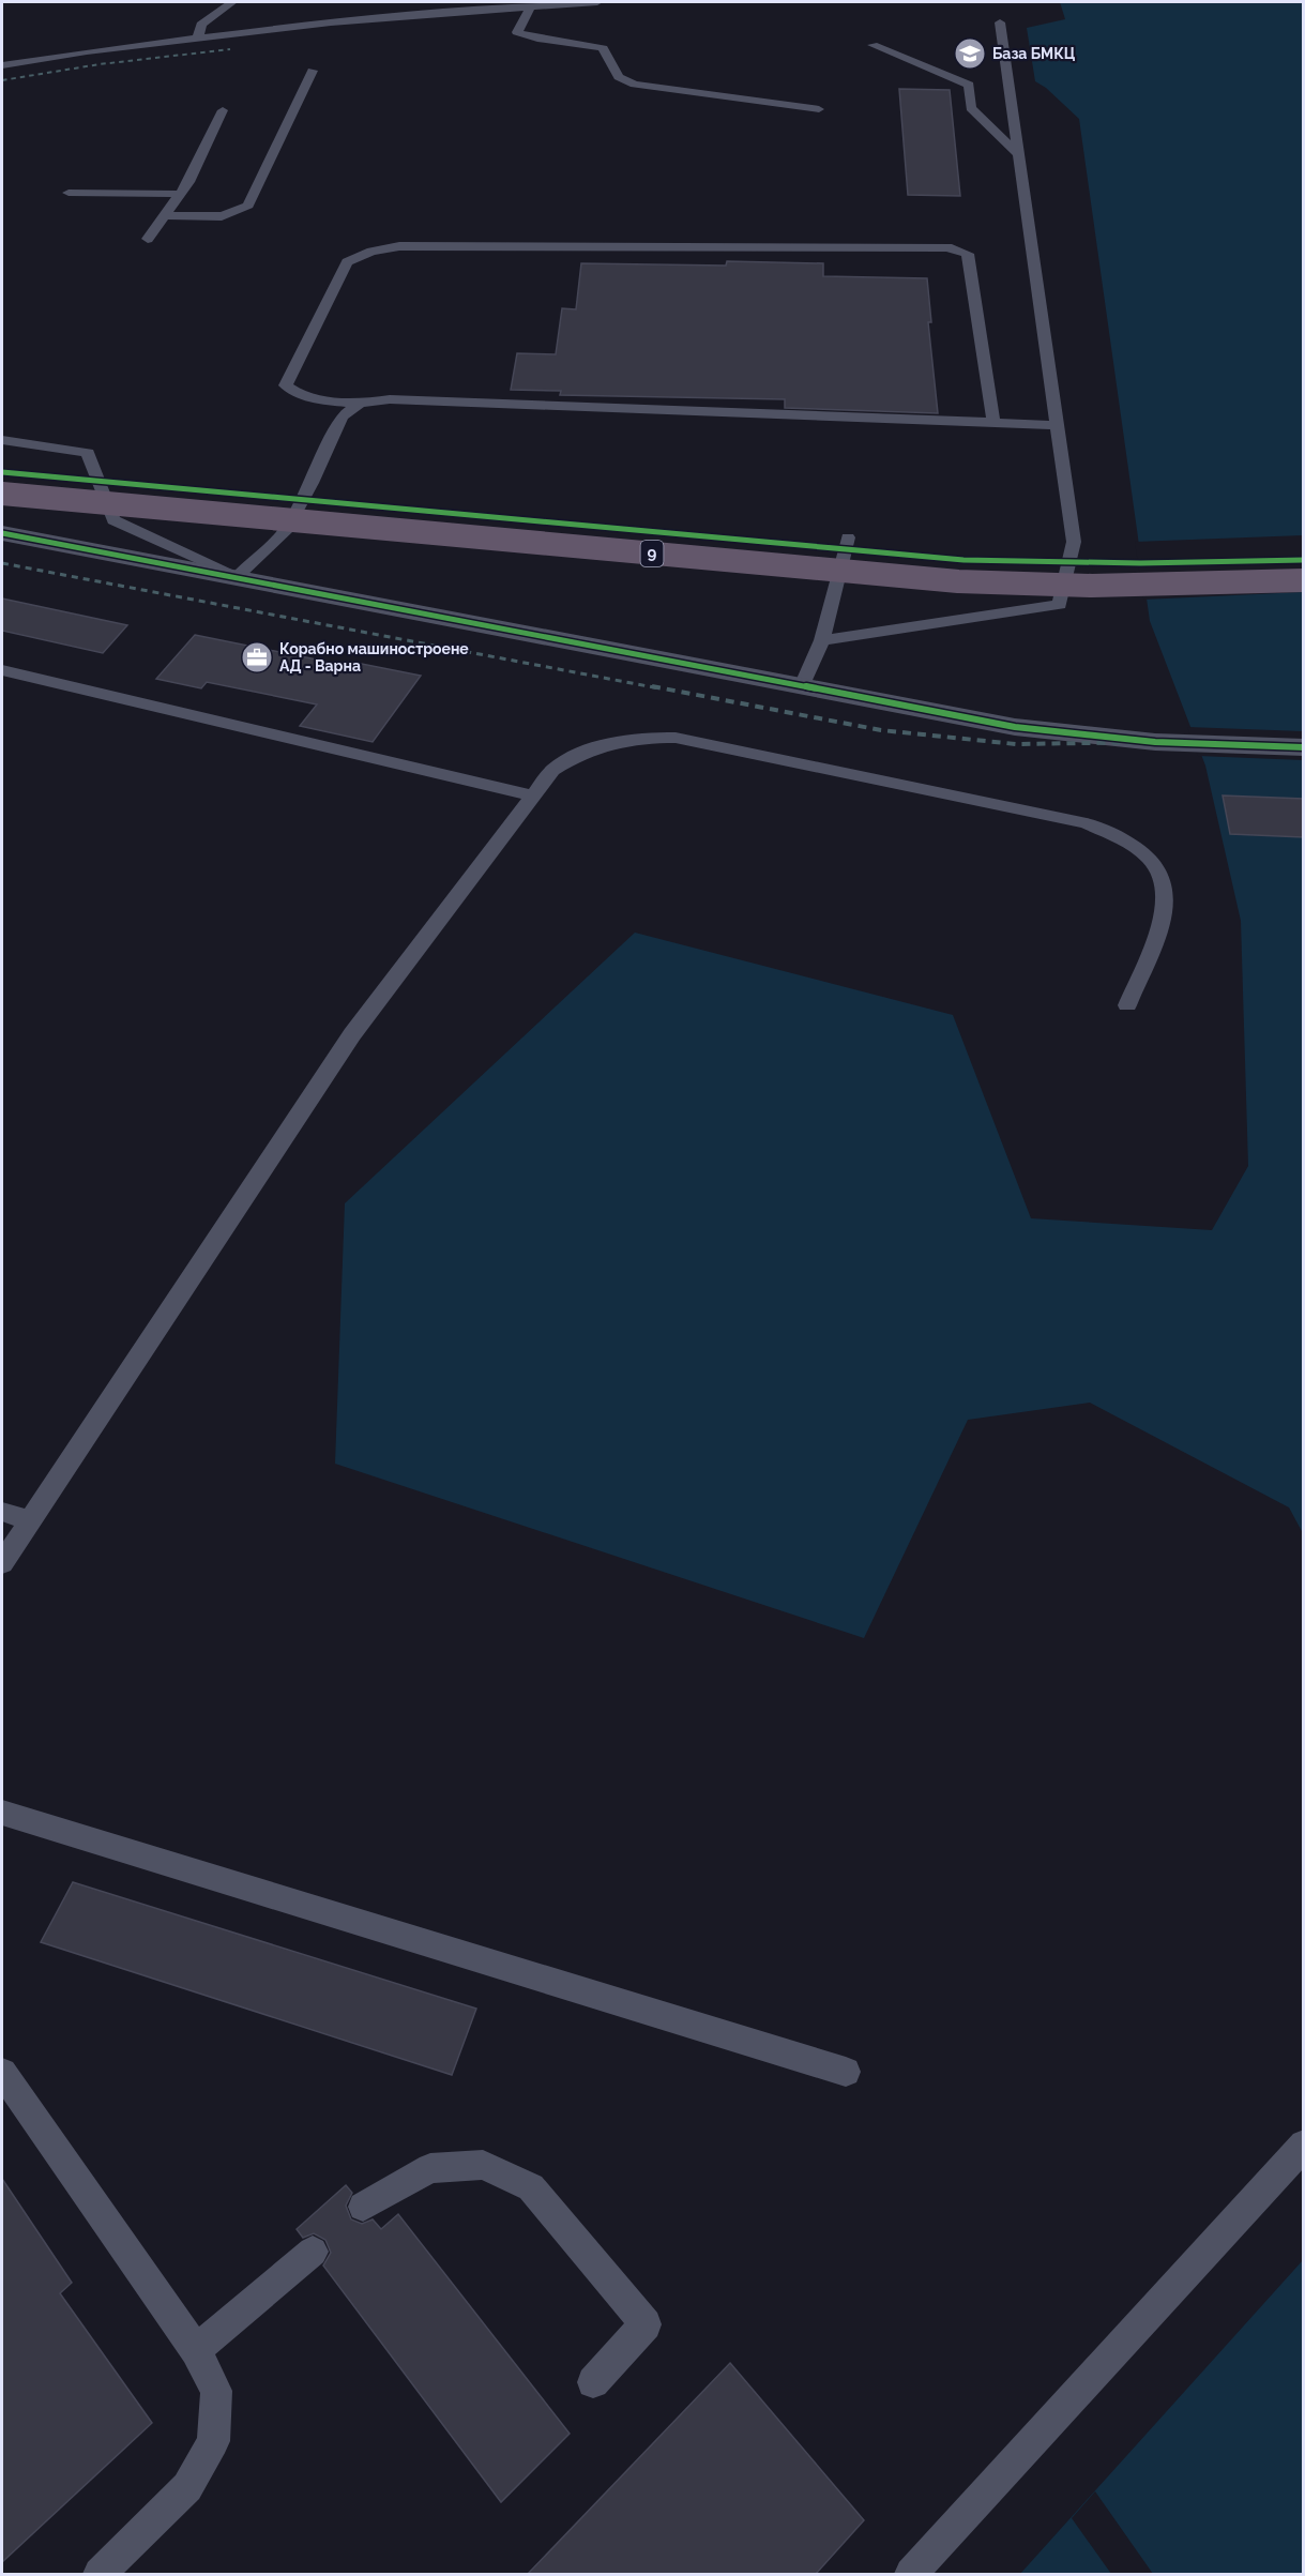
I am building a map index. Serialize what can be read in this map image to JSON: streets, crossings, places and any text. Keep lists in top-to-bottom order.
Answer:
{
  "streets": {
    "highway": ["9"]
  },
  "places": {
    "school or university": ["База БМКЦ"],
    "office": ["Корабно машиностроене АД - Варна"]
  }
}
